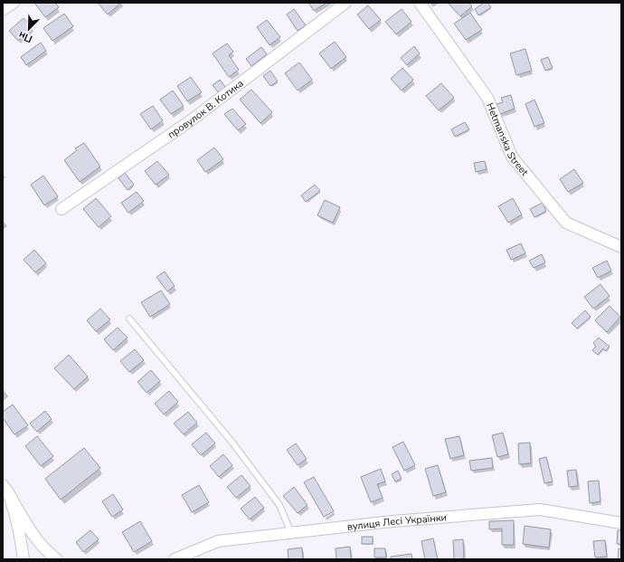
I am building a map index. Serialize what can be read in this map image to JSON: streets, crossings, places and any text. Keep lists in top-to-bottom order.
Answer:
{
  "streets": {
    "street": ["провулок В. Котика", "Hetmanska Street", "вулиця Лесі Українки"]
  },
  "north": "bottom left"
}
